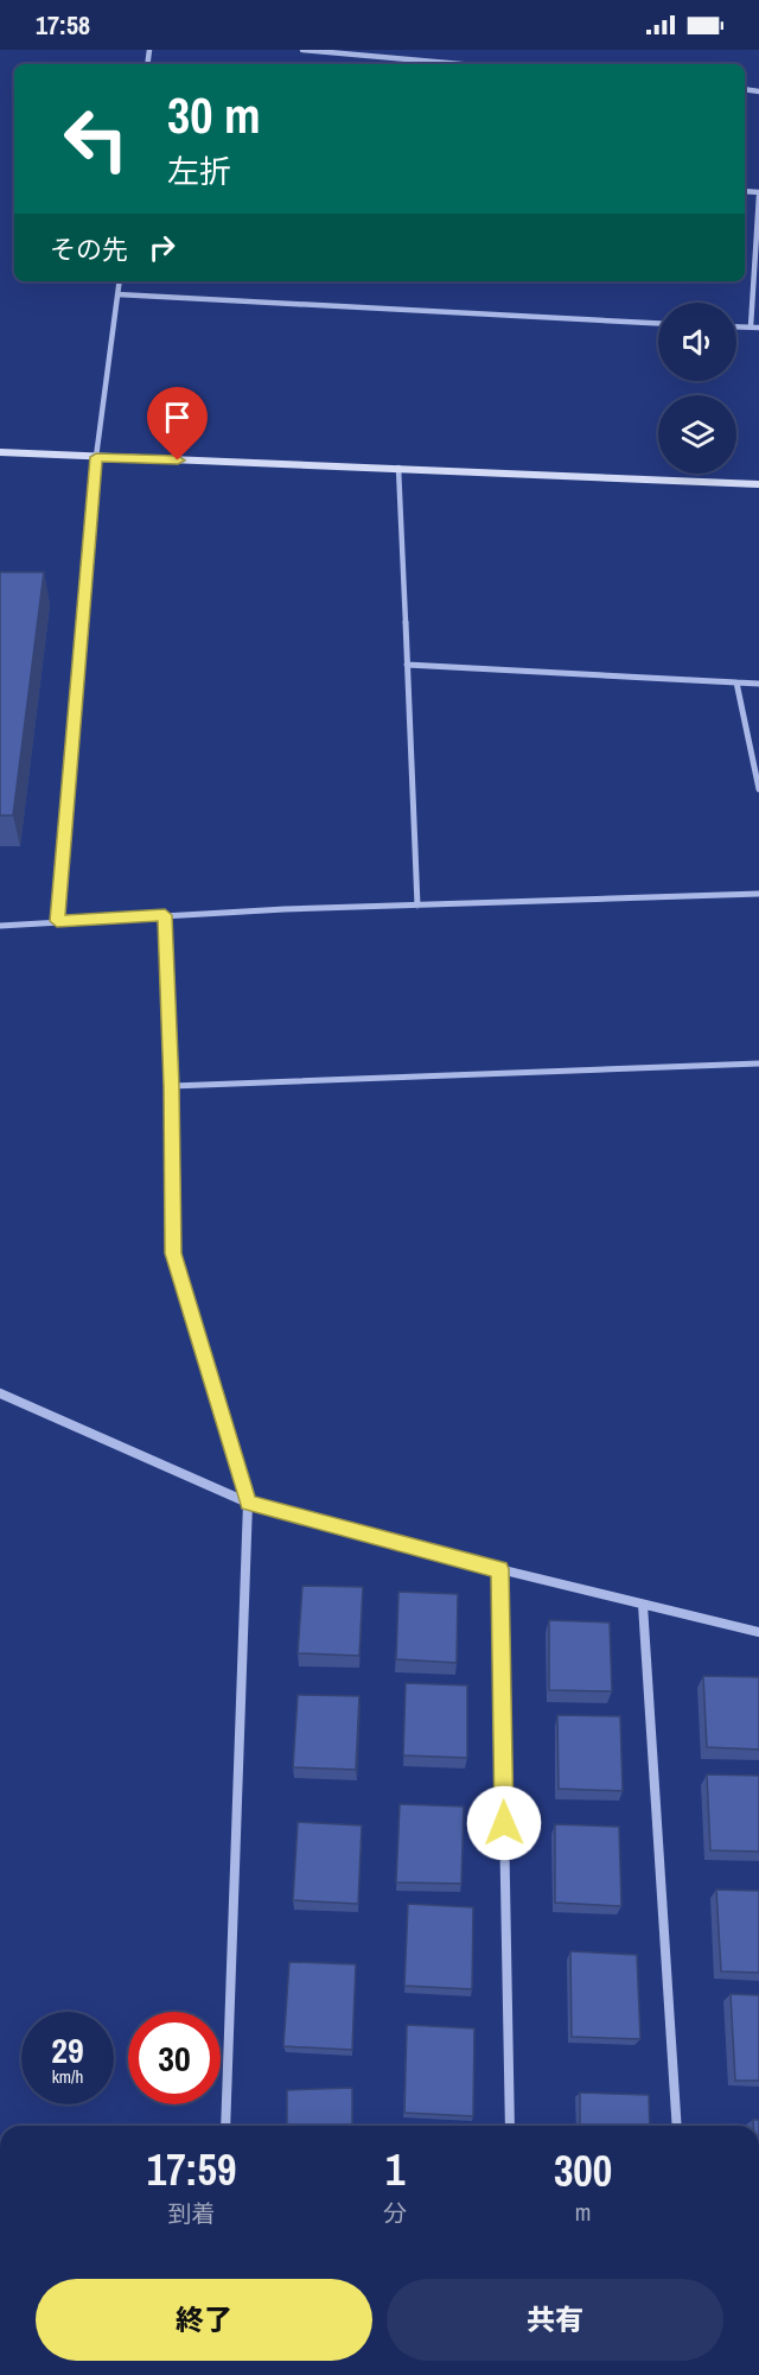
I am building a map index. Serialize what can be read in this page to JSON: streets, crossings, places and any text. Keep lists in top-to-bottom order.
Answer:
{
  "page": {
    "status": "17:58",
    "turn": ["30 m", "左折"],
    "then": "その先",
    "speed": "29 km/h",
    "limit": "30",
    "eta": [
      "17:59",
      "到着",
      "1",
      "分",
      "300",
      "m"
    ],
    "buttons": ["終了", "共有"]
  }
}
